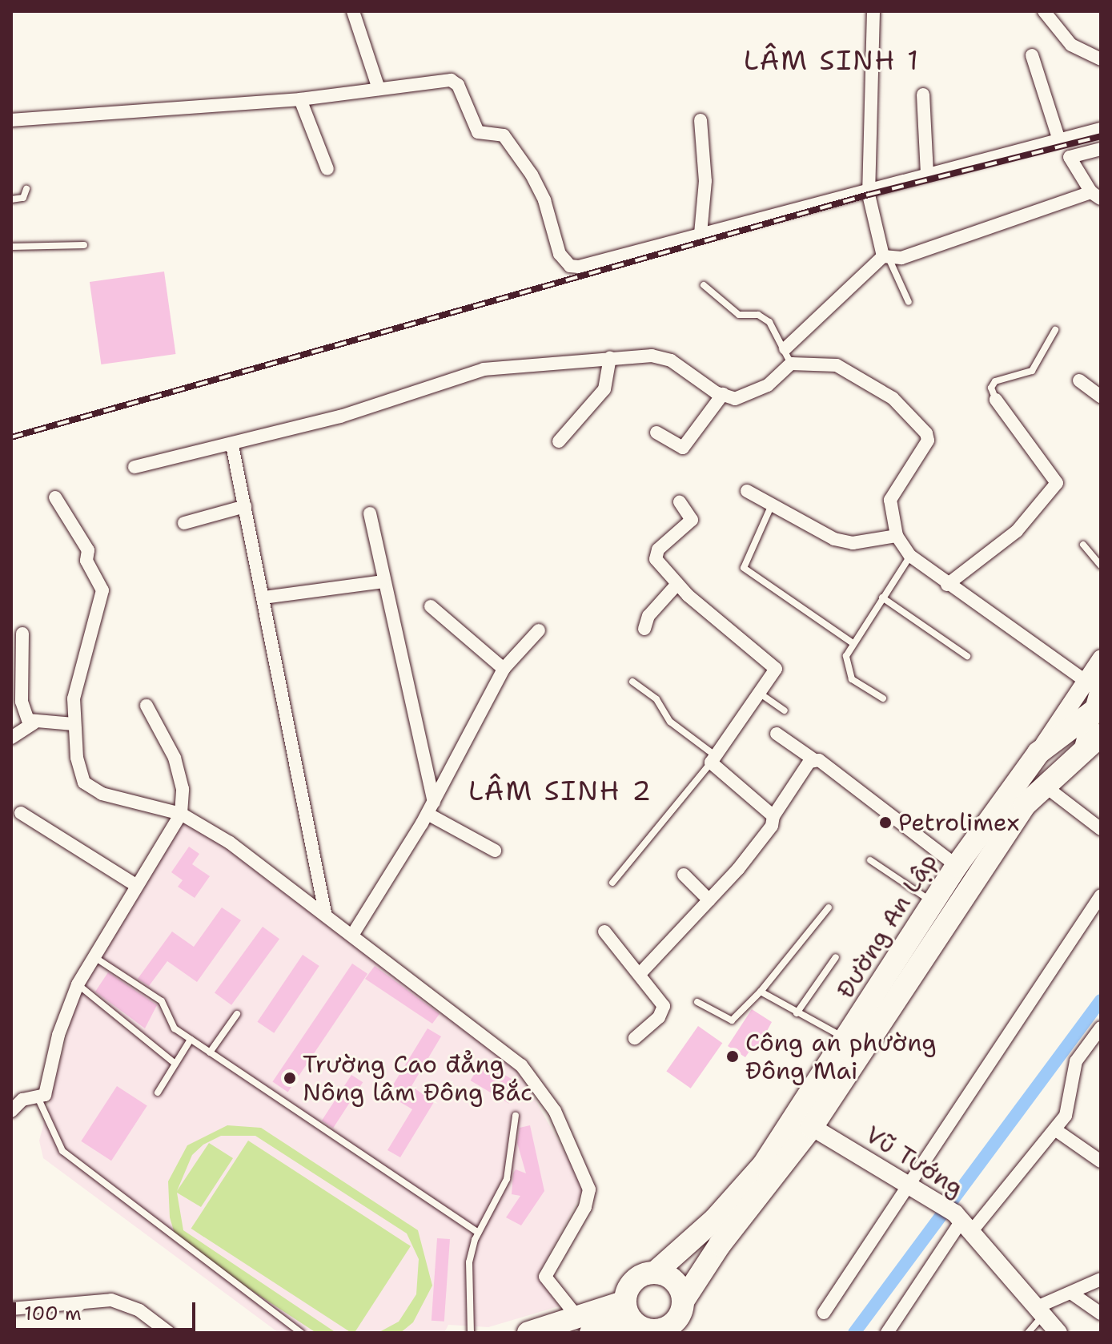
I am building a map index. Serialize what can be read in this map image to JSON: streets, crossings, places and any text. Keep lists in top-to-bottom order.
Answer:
{
  "streets": {
    "highway": ["Đường An Lập"],
    "street": ["Vũ Tướng"]
  },
  "crossings": [
    ["Đường An Lập", "Vũ Tướng"]
  ],
  "districts": ["LÂM SINH 1", "LÂM SINH 2"],
  "places": ["Petrolimex", "Công an phường Đông Mai", "Trường Cao đẳng Nông lâm Đông Bắc"],
  "scale_bar": "100 m"
}
